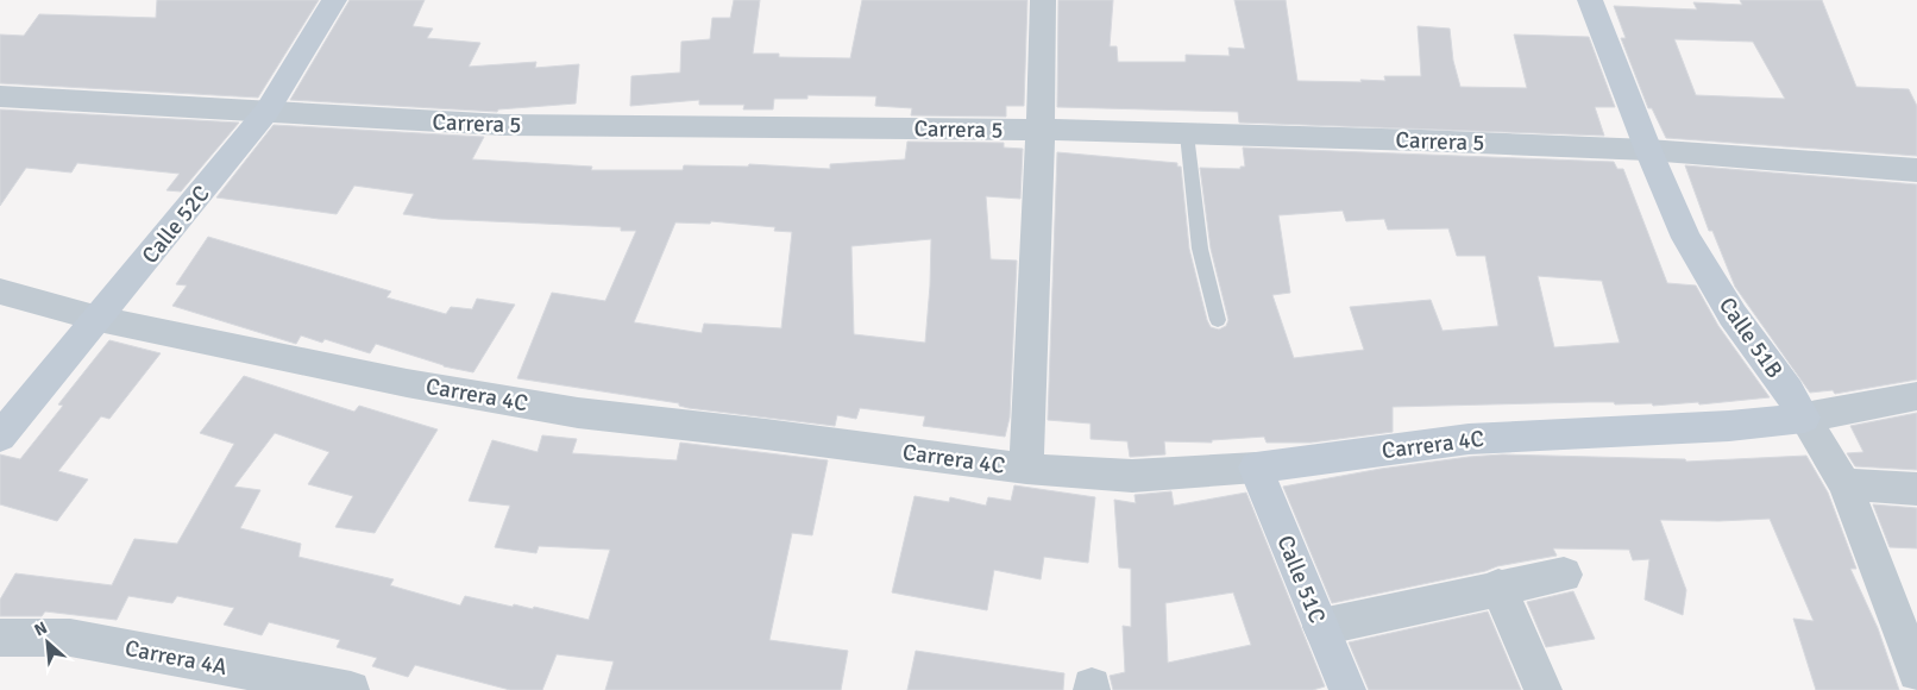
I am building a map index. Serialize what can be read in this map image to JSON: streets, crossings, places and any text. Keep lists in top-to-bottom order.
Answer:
{
  "streets": {
    "street": [
      "Carrera 5",
      "Calle 52C",
      "Calle 51B",
      "Carrera 4C",
      "Calle 51C",
      "Carrera 4A"
    ]
  },
  "crossings": [
    ["Carrera 5", "Calle 52C"],
    ["Carrera 5", "Calle 51B"],
    ["Calle 52C", "Carrera 4C"],
    ["Calle 51B", "Carrera 4C"],
    ["Carrera 4C", "Calle 51C"]
  ],
  "north": "top left"
}
